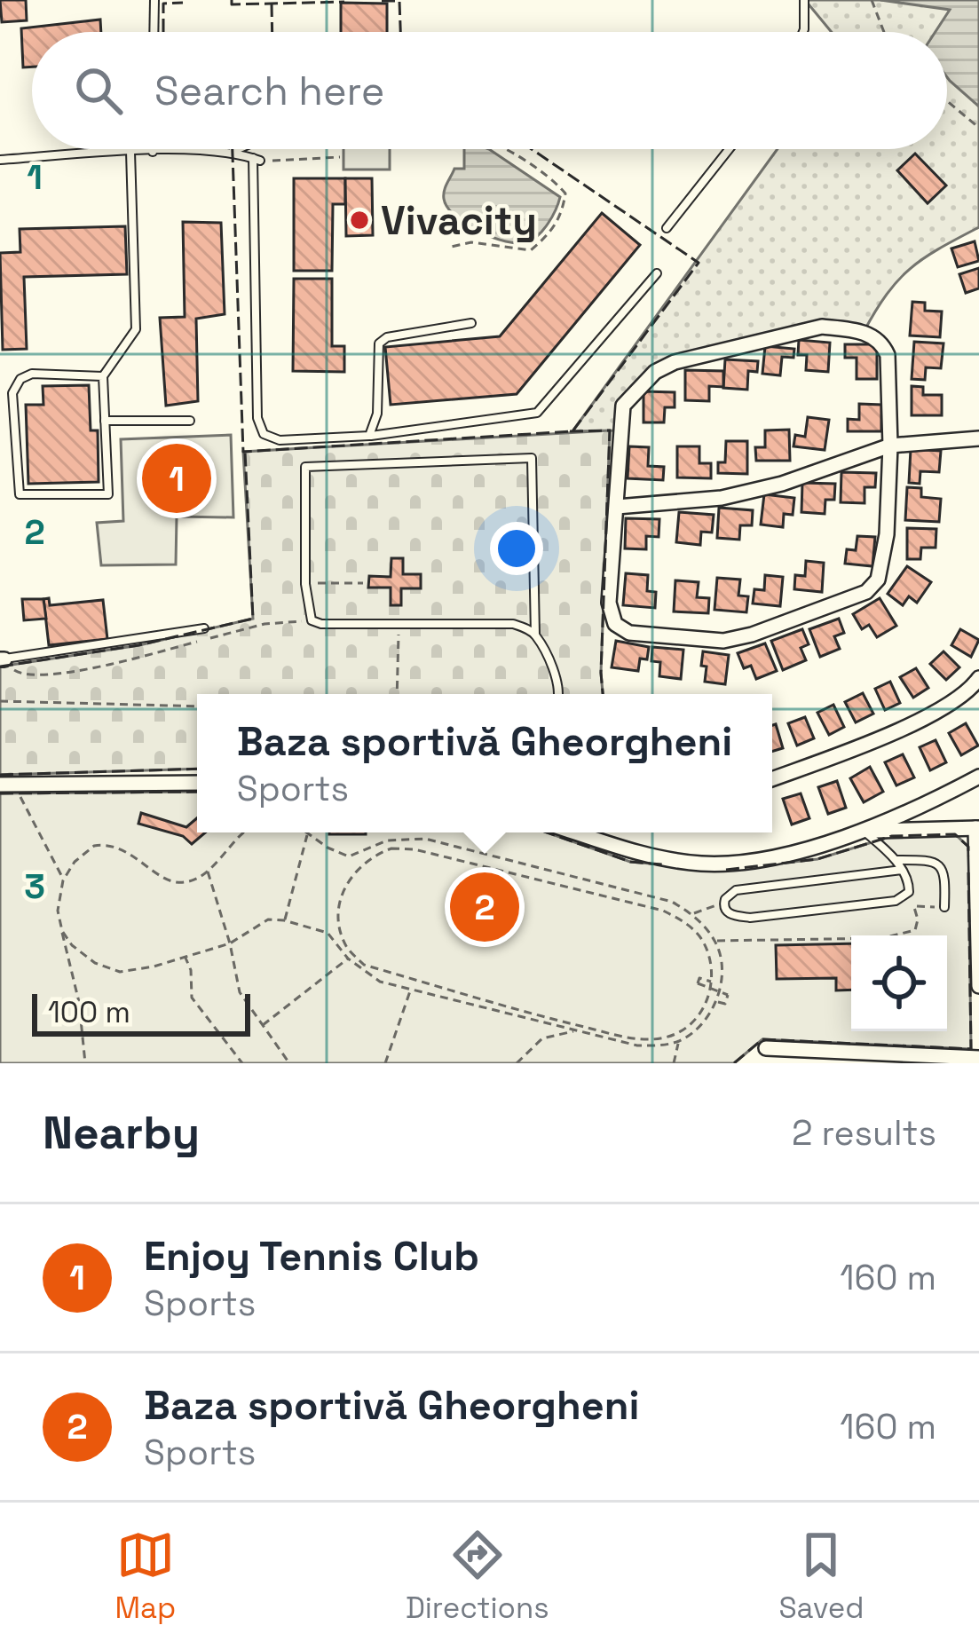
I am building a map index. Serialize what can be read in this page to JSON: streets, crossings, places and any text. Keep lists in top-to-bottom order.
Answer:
{
  "places": ["Vivacity"],
  "scale_bar": "100 m",
  "page": {
    "search": "Search here",
    "pins": ["1", "2"],
    "popup": ["Baza sportivă Gheorgheni", "Sports"],
    "scale": "100 m",
    "heading": ["Nearby", "2 results"],
    "list": [
      {
        "mark": "1",
        "name": "Enjoy Tennis Club",
        "note": "Sports",
        "value": "160 m"
      },
      {
        "mark": "2",
        "name": "Baza sportivă Gheorgheni",
        "note": "Sports",
        "value": "160 m"
      }
    ],
    "nav": ["Map", "Directions", "Saved"]
  },
  "grid": {
    "rows": ["1", "2", "3"]
  }
}
